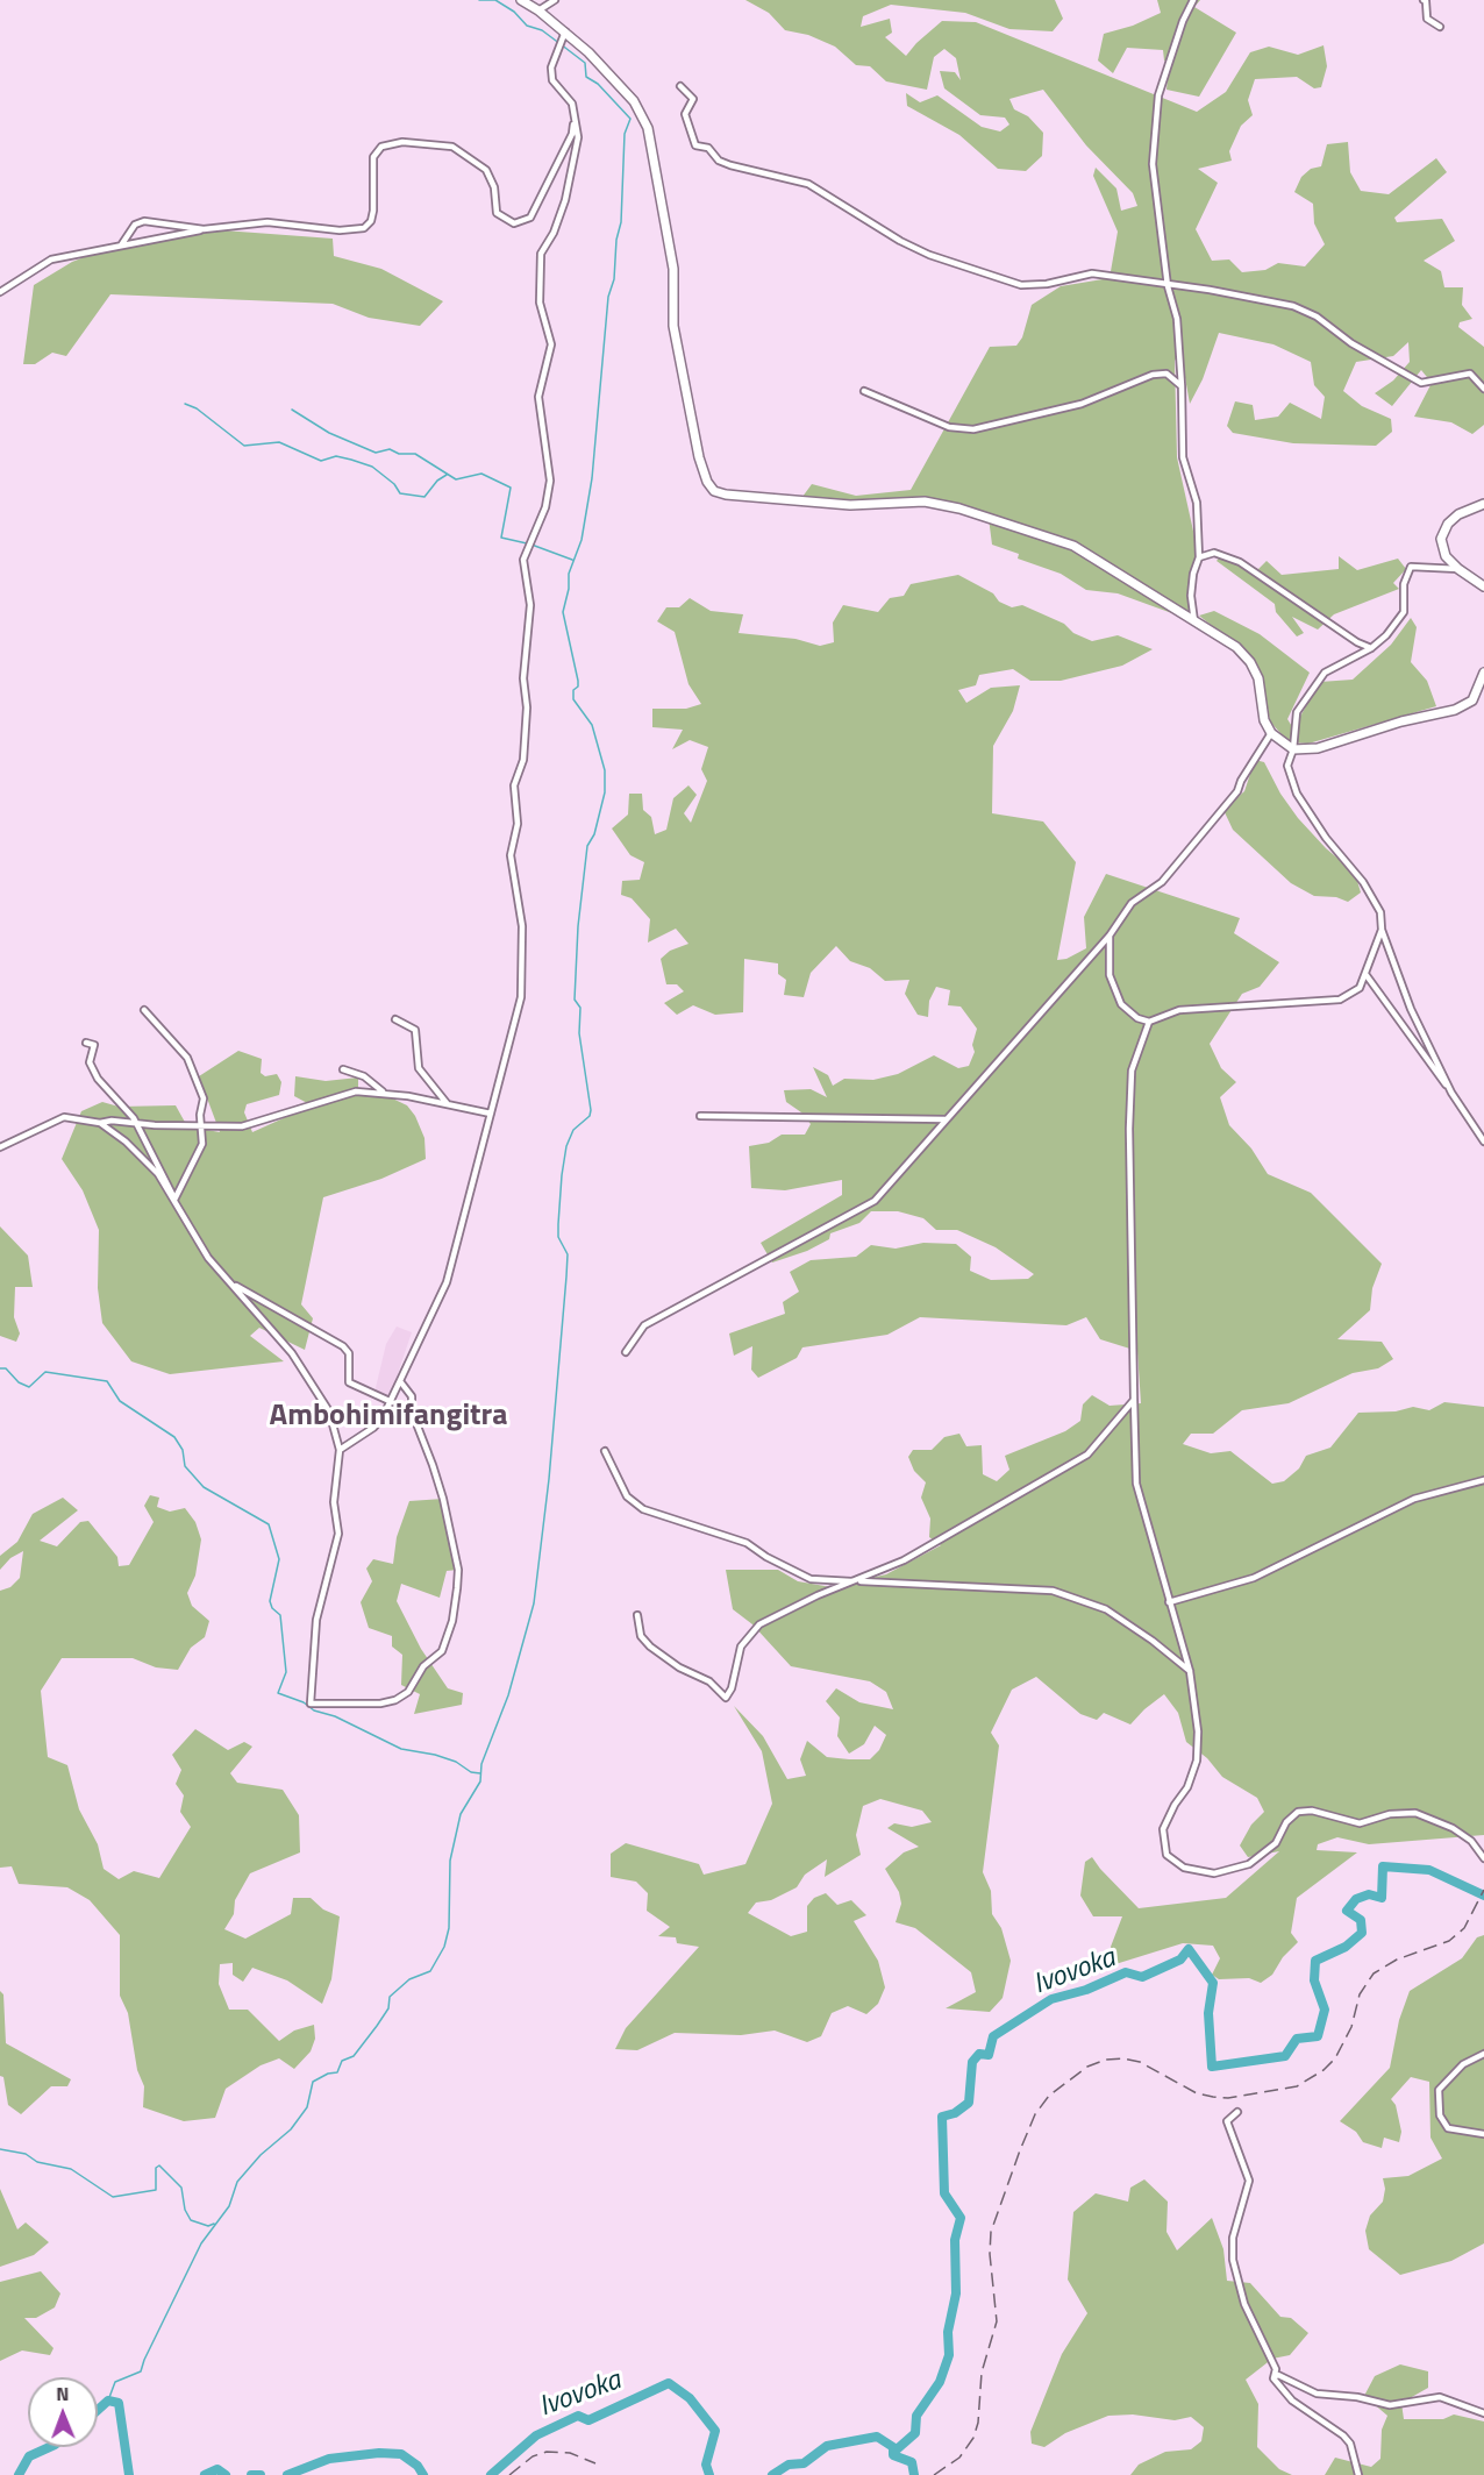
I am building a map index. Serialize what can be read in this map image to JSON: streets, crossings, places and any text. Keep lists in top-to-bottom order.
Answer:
{
  "districts": ["Ambohimifangitra"],
  "water": ["Ivovoka"],
  "north": "top"
}
